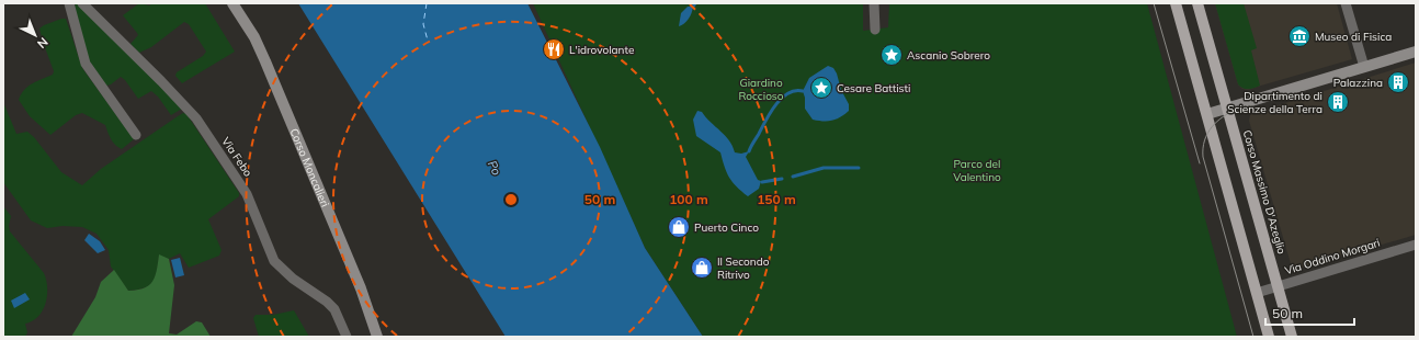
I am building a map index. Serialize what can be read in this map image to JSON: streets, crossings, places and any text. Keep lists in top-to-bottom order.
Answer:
{
  "streets": {
    "main road": ["Corso Moncalieri", "Corso Massimo D'Azeglio"],
    "street": ["Via Febo", "Via Oddino Morgari"]
  },
  "crossings": [
    ["Corso Massimo D'Azeglio", "Via Oddino Morgari"]
  ],
  "water": ["Po"],
  "parks": ["Giardino Roccioso", "Parco del Valentino"],
  "places": {
    "museum": ["Museo di Fisica"],
    "restaurant": ["L'idrovolante"],
    "place": ["Ascanio Sobrero", "Cesare Battisti"],
    "building": ["Palazzina", "Dipartimento di Scienze della Terra"],
    "shop": ["Puerto Cinco", "Il Secondo Ritrivo"]
  },
  "scale_bar": "50 m",
  "north": "bottom right",
  "rings": ["50 m", "100 m", "150 m"]
}
